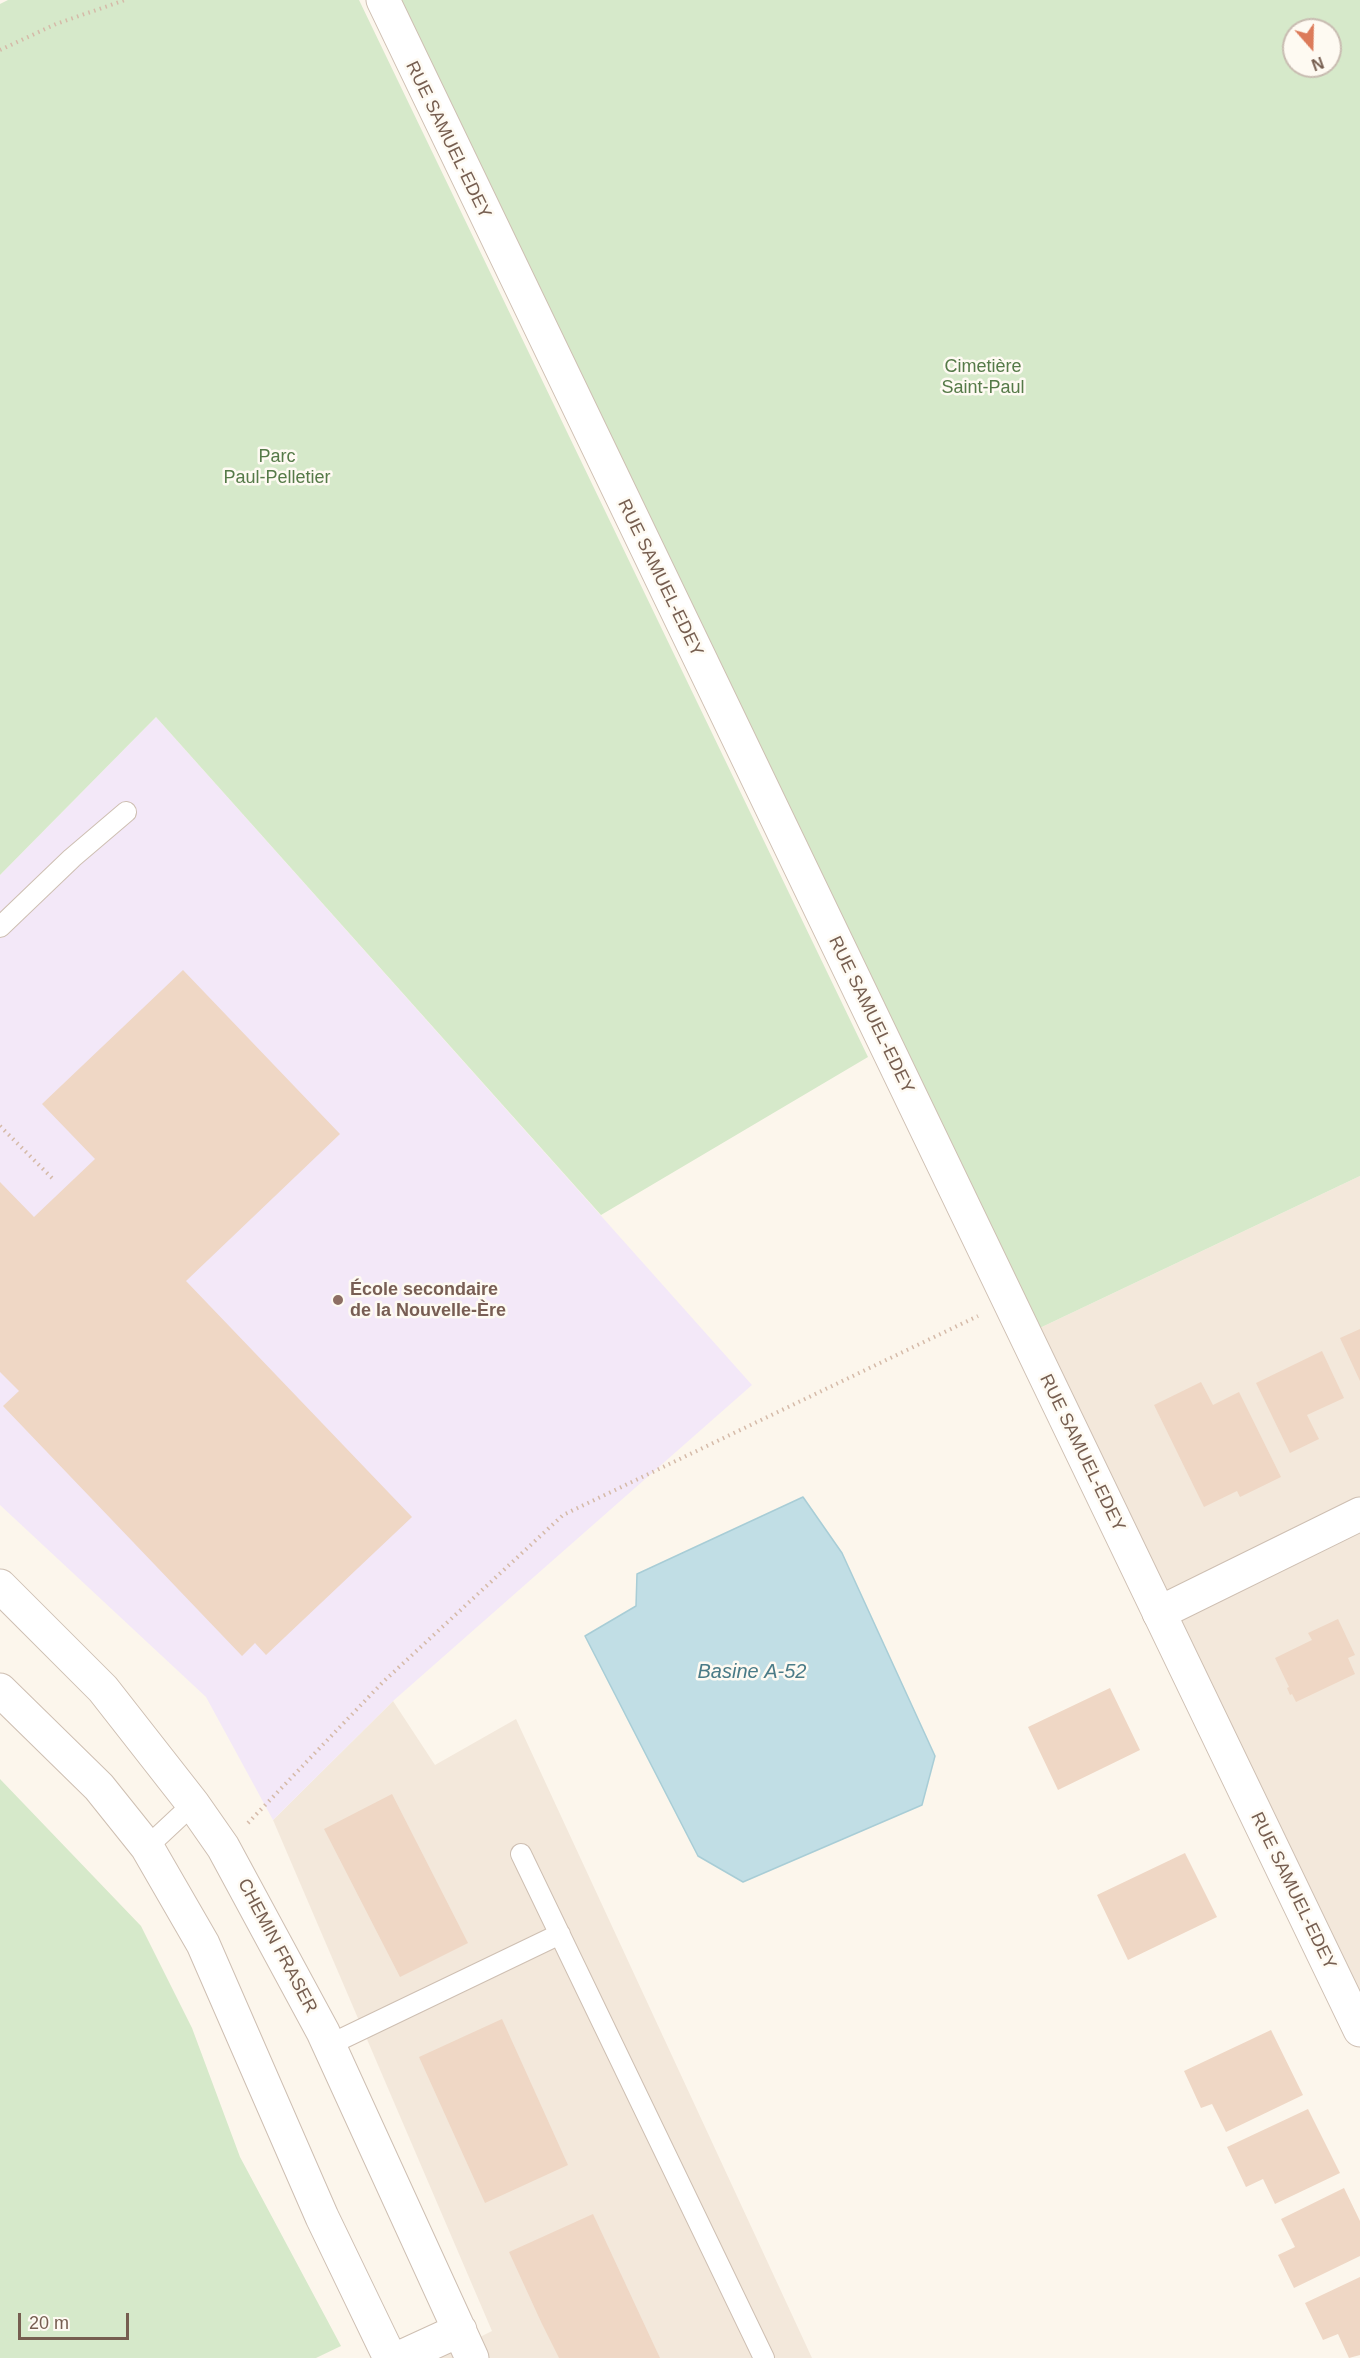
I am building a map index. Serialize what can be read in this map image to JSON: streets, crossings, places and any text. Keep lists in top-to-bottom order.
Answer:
{
  "streets": {
    "street": ["RUE SAMUEL-EDEY", "CHEMIN FRASER"]
  },
  "water": ["Basine A-52"],
  "parks": ["Cimetière Saint-Paul", "Parc Paul-Pelletier"],
  "places": ["École secondaire de la Nouvelle-Ère"],
  "scale_bar": "20 m",
  "north": "bottom"
}
